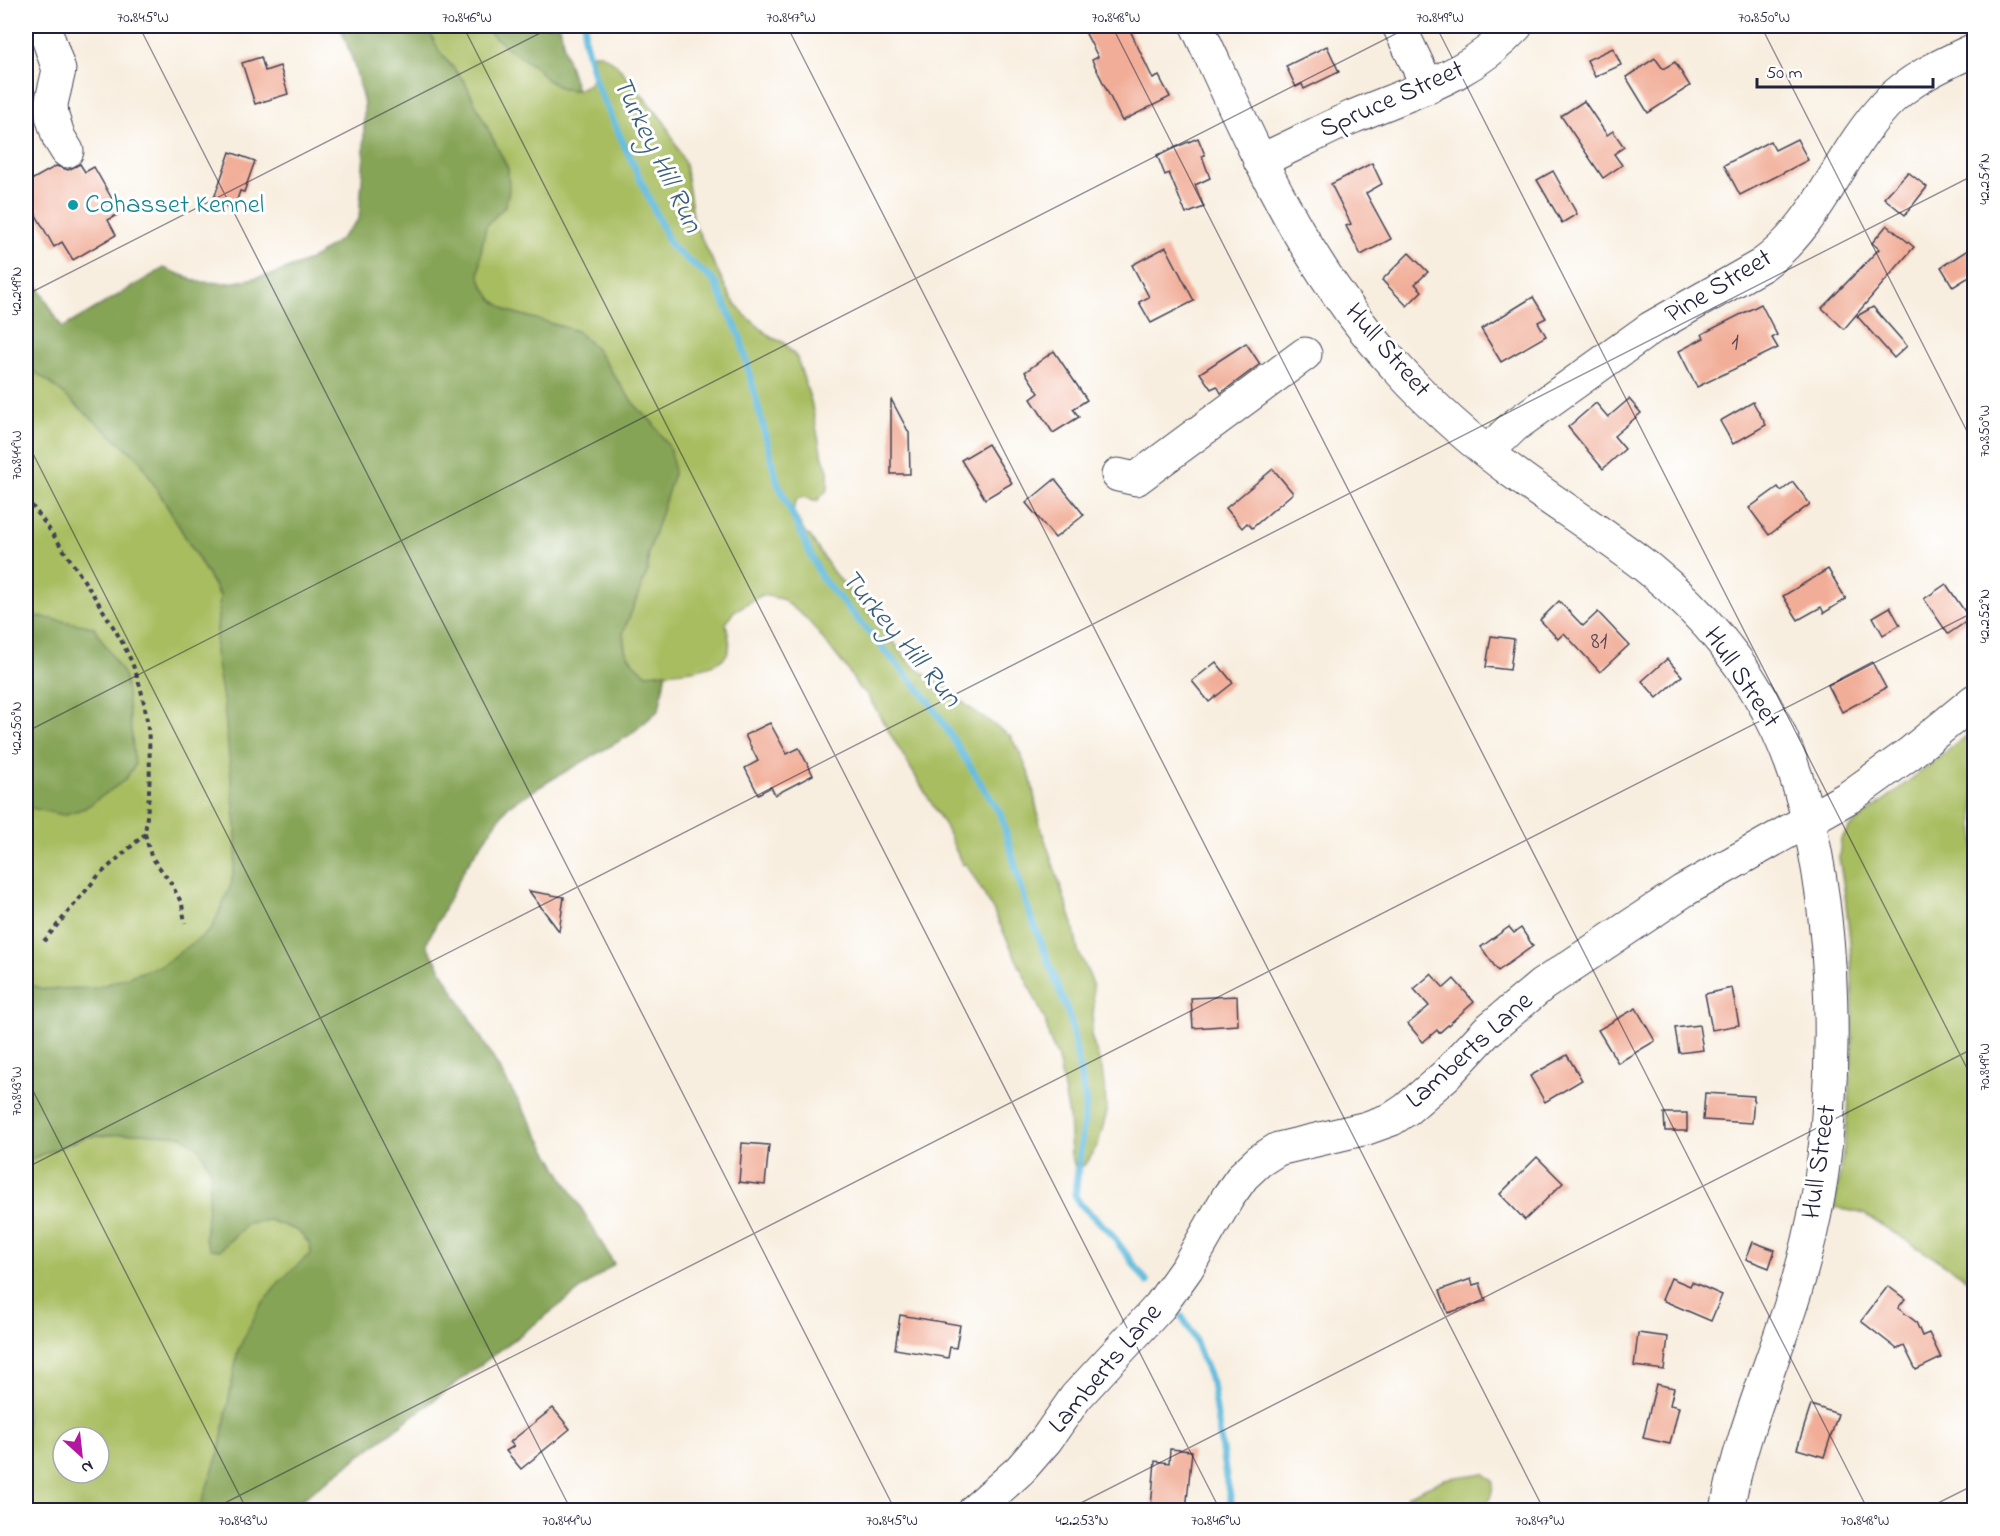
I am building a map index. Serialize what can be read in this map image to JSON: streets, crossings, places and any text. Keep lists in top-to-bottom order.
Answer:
{
  "streets": {
    "street": [
      "Spruce Street",
      "Pine Street",
      "Hull Street",
      "Lamberts Lane"
    ]
  },
  "crossings": [
    ["Spruce Street", "Hull Street"],
    ["Pine Street", "Hull Street"],
    ["Hull Street", "Lamberts Lane"]
  ],
  "water": ["Turkey Hill Run"],
  "places": ["Cohasset Kennel"],
  "house_numbers": ["1", "81"],
  "scale_bar": "50 m",
  "north": "bottom right",
  "coordinates": [
    "70.845°W",
    "70.846°W",
    "70.847°W",
    "70.848°W",
    "70.849°W",
    "70.850°W",
    "42.251°N",
    "42.249°N",
    "70.844°W",
    "42.252°N",
    "42.250°N",
    "70.843°W",
    "42.253°N"
  ]
}
